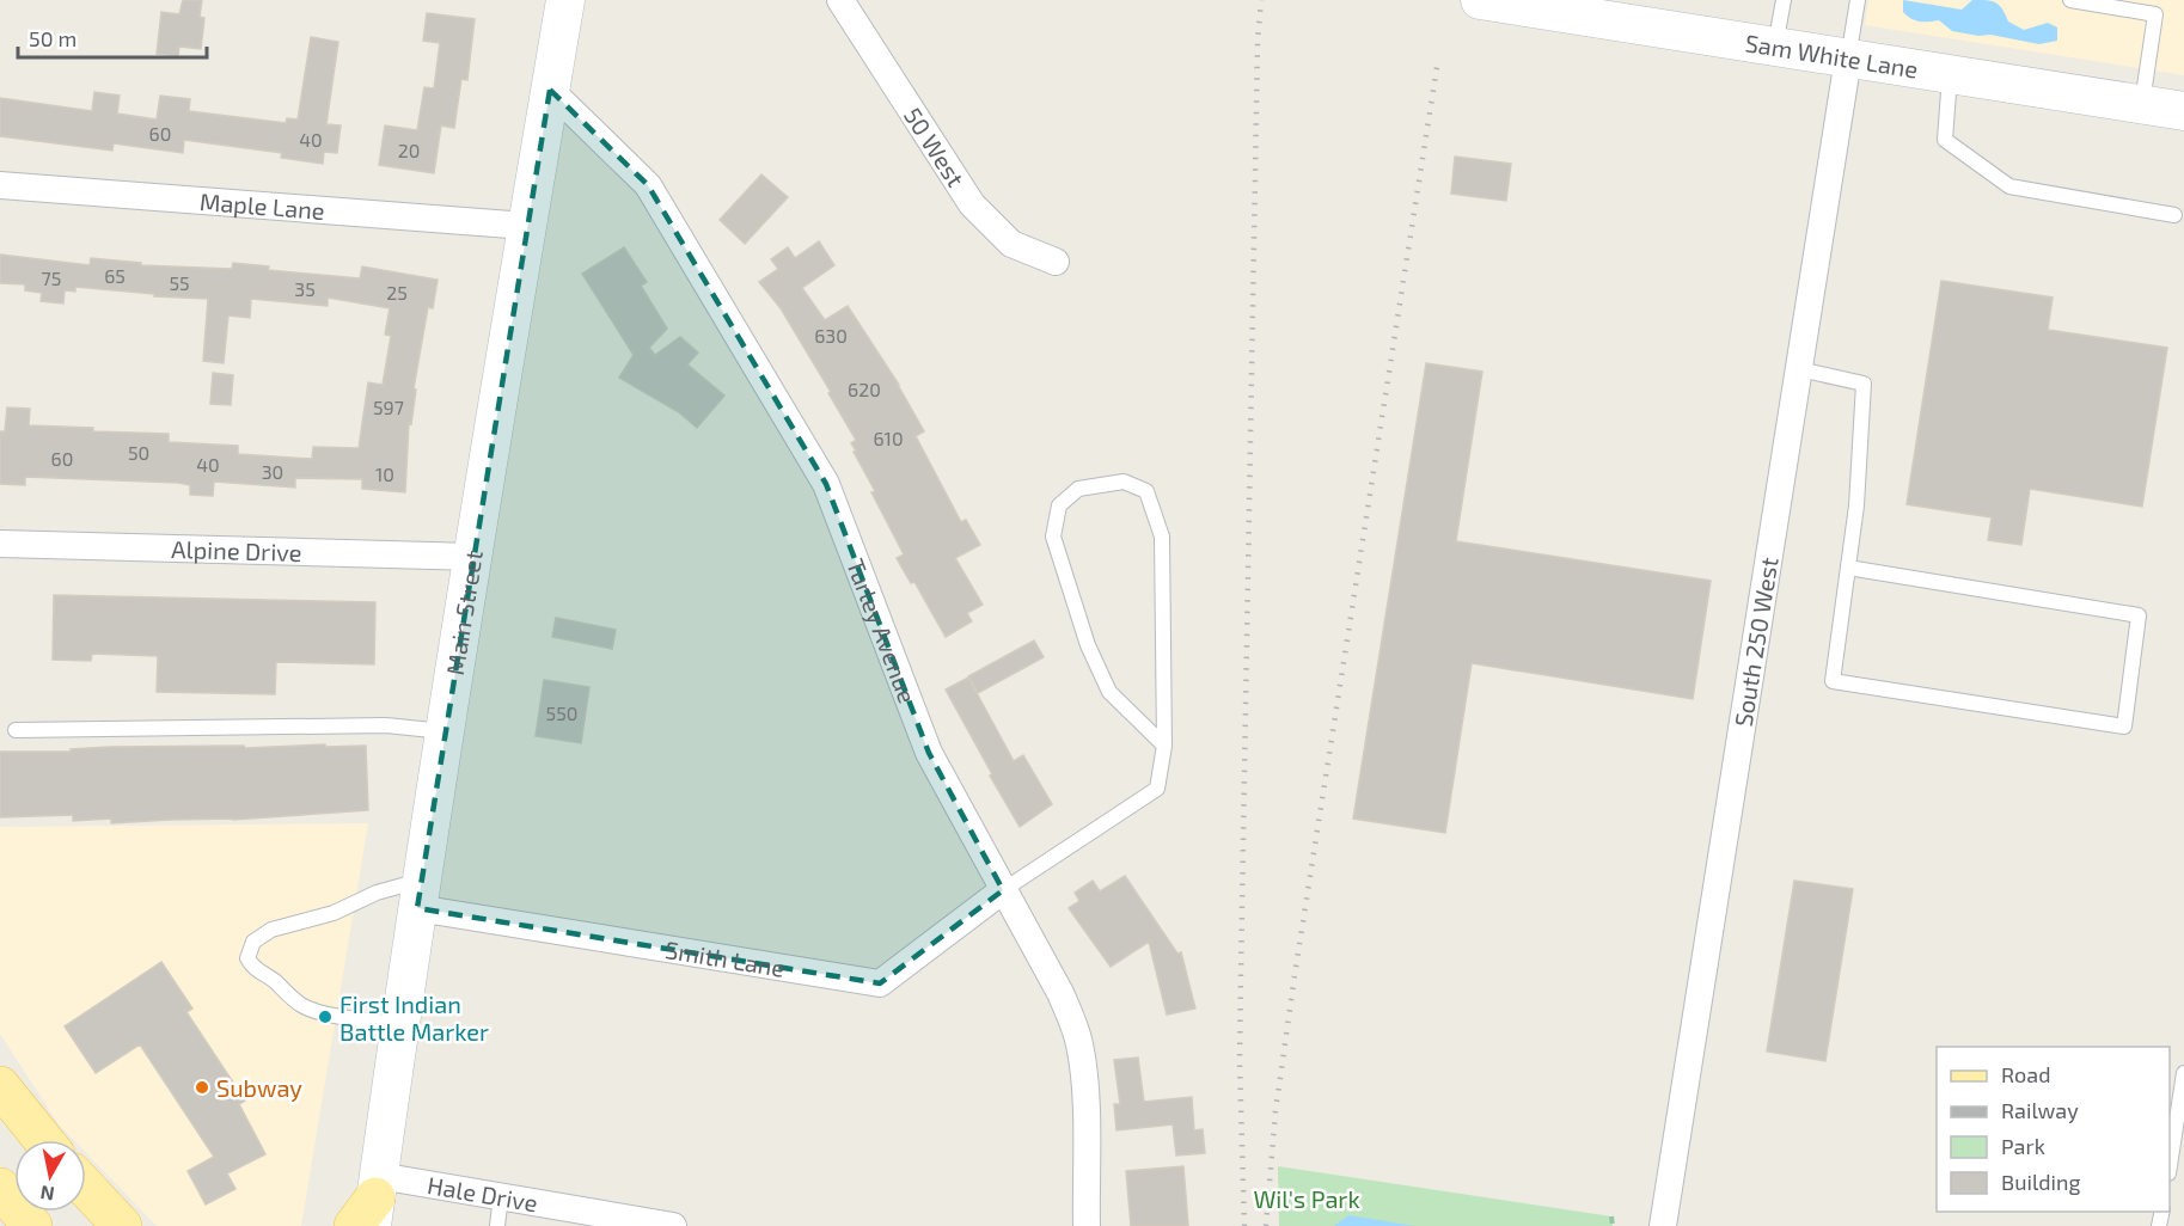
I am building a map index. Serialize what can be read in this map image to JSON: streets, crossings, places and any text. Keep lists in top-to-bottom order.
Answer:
{
  "streets": {
    "main road": ["Sam White Lane", "Main Street"],
    "street": [
      "50 West",
      "Maple Lane",
      "Alpine Drive",
      "Turley Avenue",
      "South 250 West",
      "Smith Lane",
      "Hale Drive"
    ]
  },
  "crossings": [
    ["Sam White Lane", "South 250 West"],
    ["Maple Lane", "Main Street"],
    ["Alpine Drive", "Main Street"],
    ["Main Street", "Turley Avenue"],
    ["Main Street", "Smith Lane"],
    ["Main Street", "Hale Drive"],
    ["Turley Avenue", "Smith Lane"]
  ],
  "parks": ["Wil's Park"],
  "places": ["First Indian Battle Marker", "Subway"],
  "house_numbers": [
    "60",
    "40",
    "20",
    "65",
    "75",
    "55",
    "35",
    "25",
    "630",
    "620",
    "597",
    "610",
    "50",
    "60",
    "40",
    "30",
    "10",
    "550"
  ],
  "legend": [
    "Road",
    "Railway",
    "Park",
    "Building"
  ],
  "scale_bar": "50 m",
  "north": "bottom"
}
